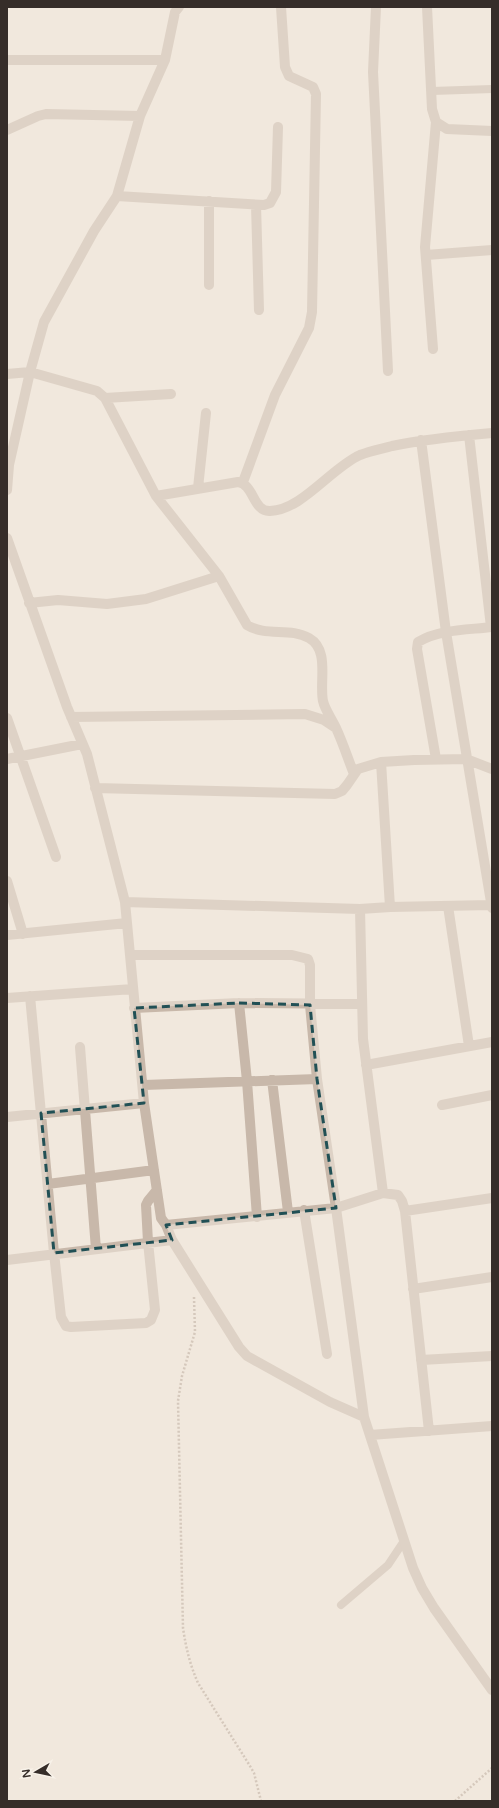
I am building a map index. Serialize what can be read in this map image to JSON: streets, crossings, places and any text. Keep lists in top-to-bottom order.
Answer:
{
  "north": "left"
}
